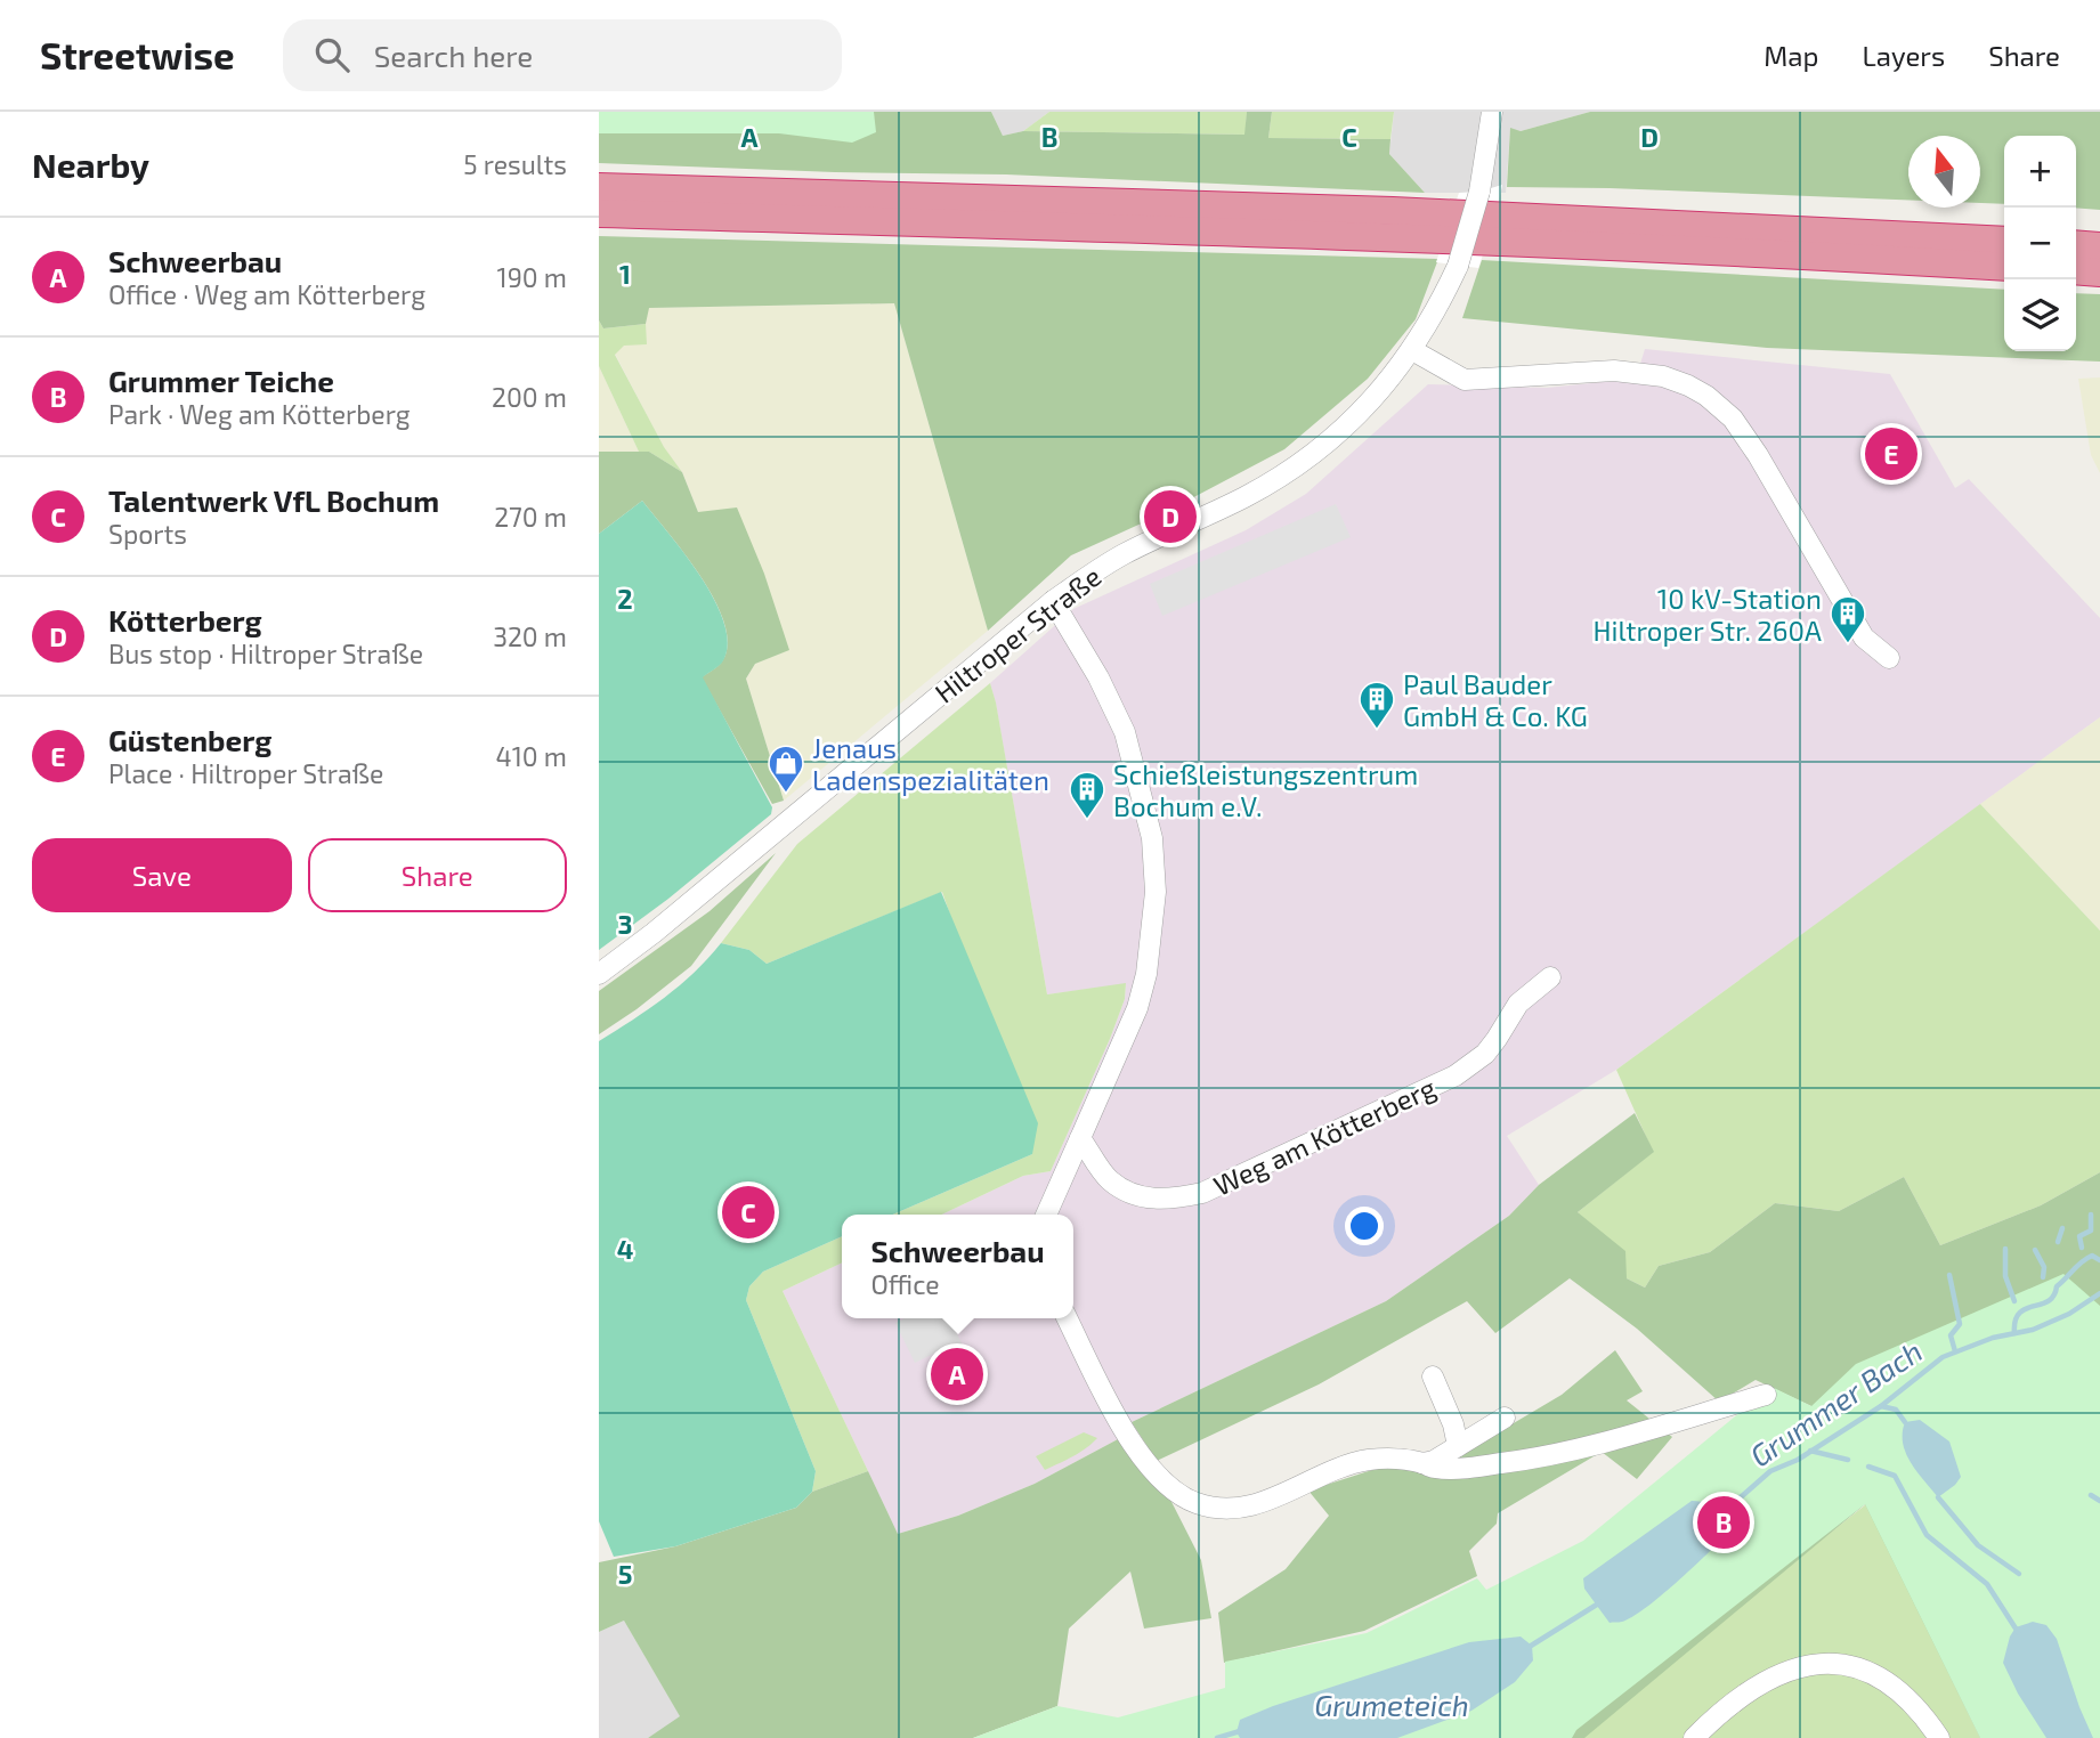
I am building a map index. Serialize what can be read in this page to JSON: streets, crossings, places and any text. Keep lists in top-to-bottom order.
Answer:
{
  "streets": {
    "street": ["Hiltroper Straße", "Weg am Kötterberg"]
  },
  "water": ["Grummer Bach", "Grumeteich"],
  "places": {
    "building": ["10 kV-Station Hiltroper Str. 260A", "Paul Bauder GmbH & Co. KG", "Schießleistungszentrum Bochum e.V."],
    "shop": ["Jenaus Ladenspezialitäten"]
  },
  "north": "top",
  "page": {
    "header": "Streetwise",
    "search": "Search here",
    "nav": ["Map", "Layers", "Share"],
    "heading": ["Nearby", "5 results"],
    "map_buttons": ["+", "−"],
    "list": [
      {
        "mark": "A",
        "name": "Schweerbau",
        "note": "Office · Weg am Kötterberg",
        "value": "190 m"
      },
      {
        "mark": "B",
        "name": "Grummer Teiche",
        "note": "Park · Weg am Kötterberg",
        "value": "200 m"
      },
      {
        "mark": "C",
        "name": "Talentwerk VfL Bochum",
        "note": "Sports",
        "value": "270 m"
      },
      {
        "mark": "D",
        "name": "Kötterberg",
        "note": "Bus stop · Hiltroper Straße",
        "value": "320 m"
      },
      {
        "mark": "E",
        "name": "Güstenberg",
        "note": "Place · Hiltroper Straße",
        "value": "410 m"
      }
    ],
    "pins": [
      "E",
      "D",
      "C",
      "A",
      "B"
    ],
    "buttons": ["Save", "Share"],
    "popup": ["Schweerbau", "Office"]
  },
  "grid": {
    "columns": [
      "A",
      "B",
      "C",
      "D"
    ],
    "rows": [
      "1",
      "2",
      "3",
      "4",
      "5"
    ]
  }
}
